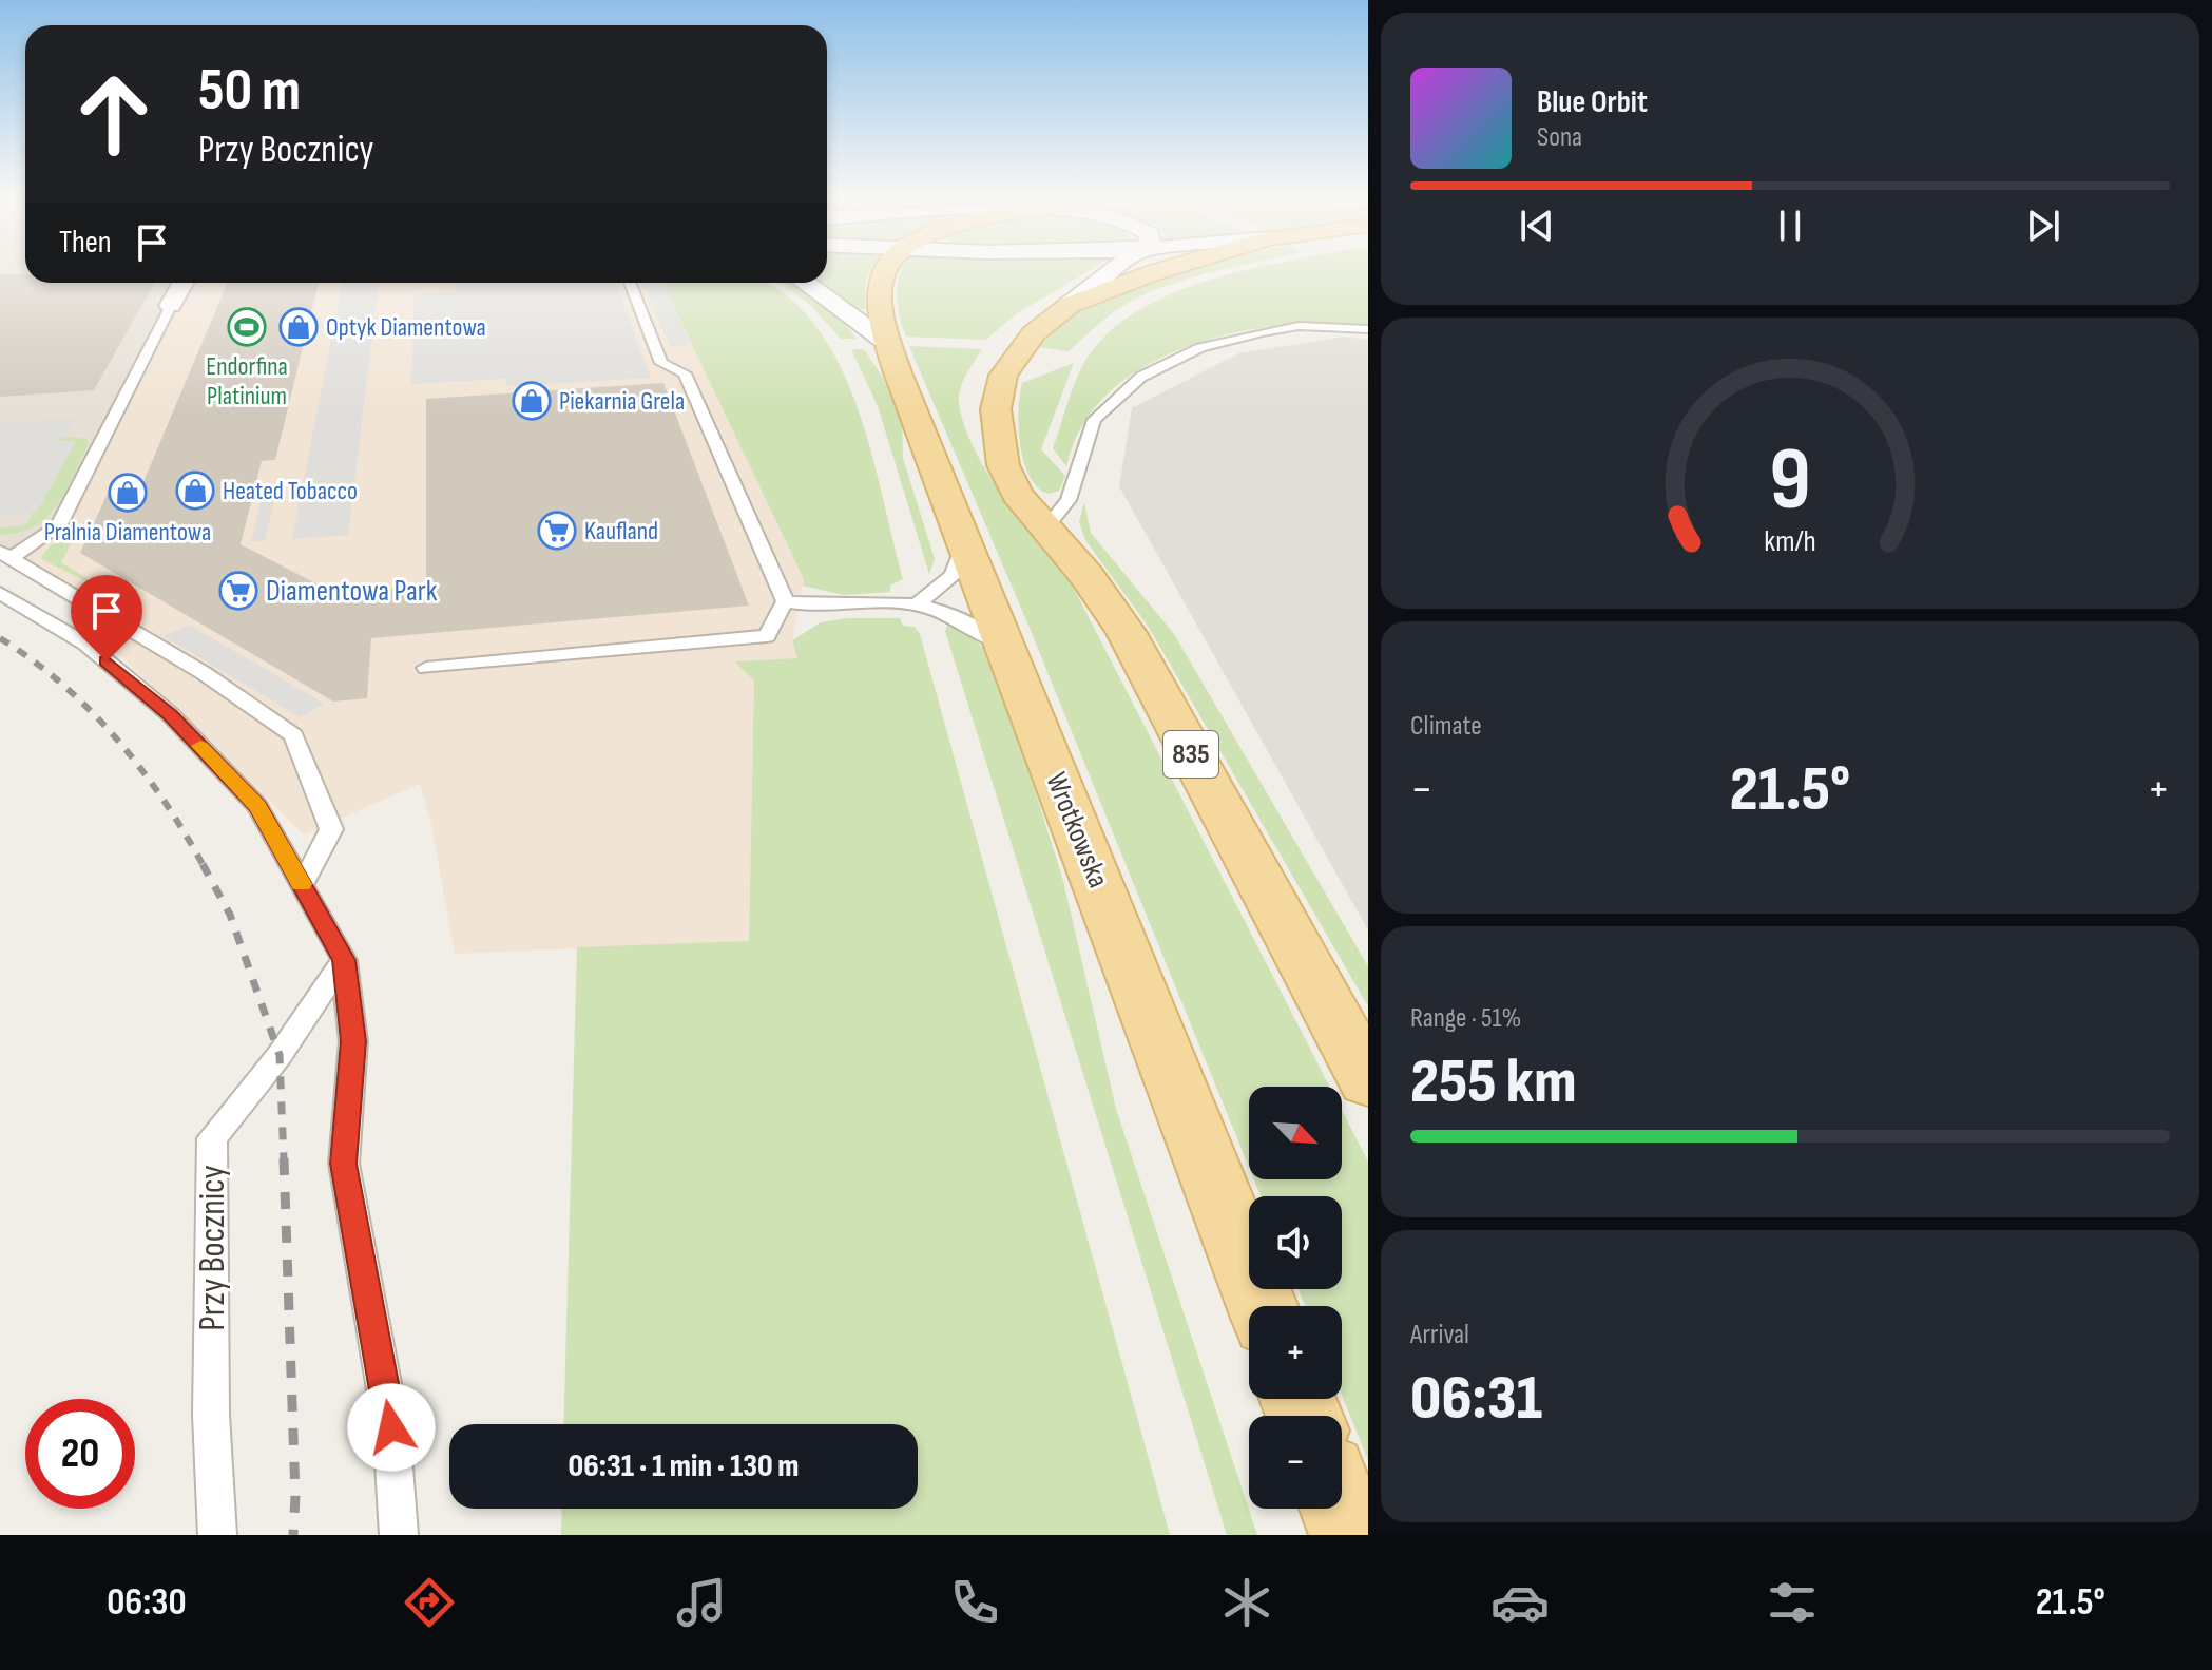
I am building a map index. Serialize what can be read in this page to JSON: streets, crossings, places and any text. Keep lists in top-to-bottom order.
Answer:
{
  "streets": {
    "main road": ["835", "Wrotkowska"],
    "lane": ["Przy Bocznicy"]
  },
  "places": {
    "sports": ["Endorfina Platinium"],
    "shop": [
      "Optyk Diamentowa",
      "Piekarnia Grela",
      "Heated Tobacco",
      "Pralnia Diamentowa"
    ],
    "supermarket": ["Kaufland", "Diamentowa Park"]
  },
  "north": "bottom right",
  "page": {
    "turn": ["50 m", "Przy Bocznicy"],
    "song": ["Blue Orbit", "Sona"],
    "then": "Then",
    "tile": [
      "Climate",
      ["Range · 51%", "255 km"],
      ["Arrival", "06:31"]
    ],
    "heat": ["−", "21.5°", "+"],
    "map_buttons": ["+", "−"],
    "limit": "20",
    "trip": "06:31 · 1 min · 130 m",
    "tabs": ["06:30", "21.5°"],
    "gauge": ["9", "km/h"]
  }
}
